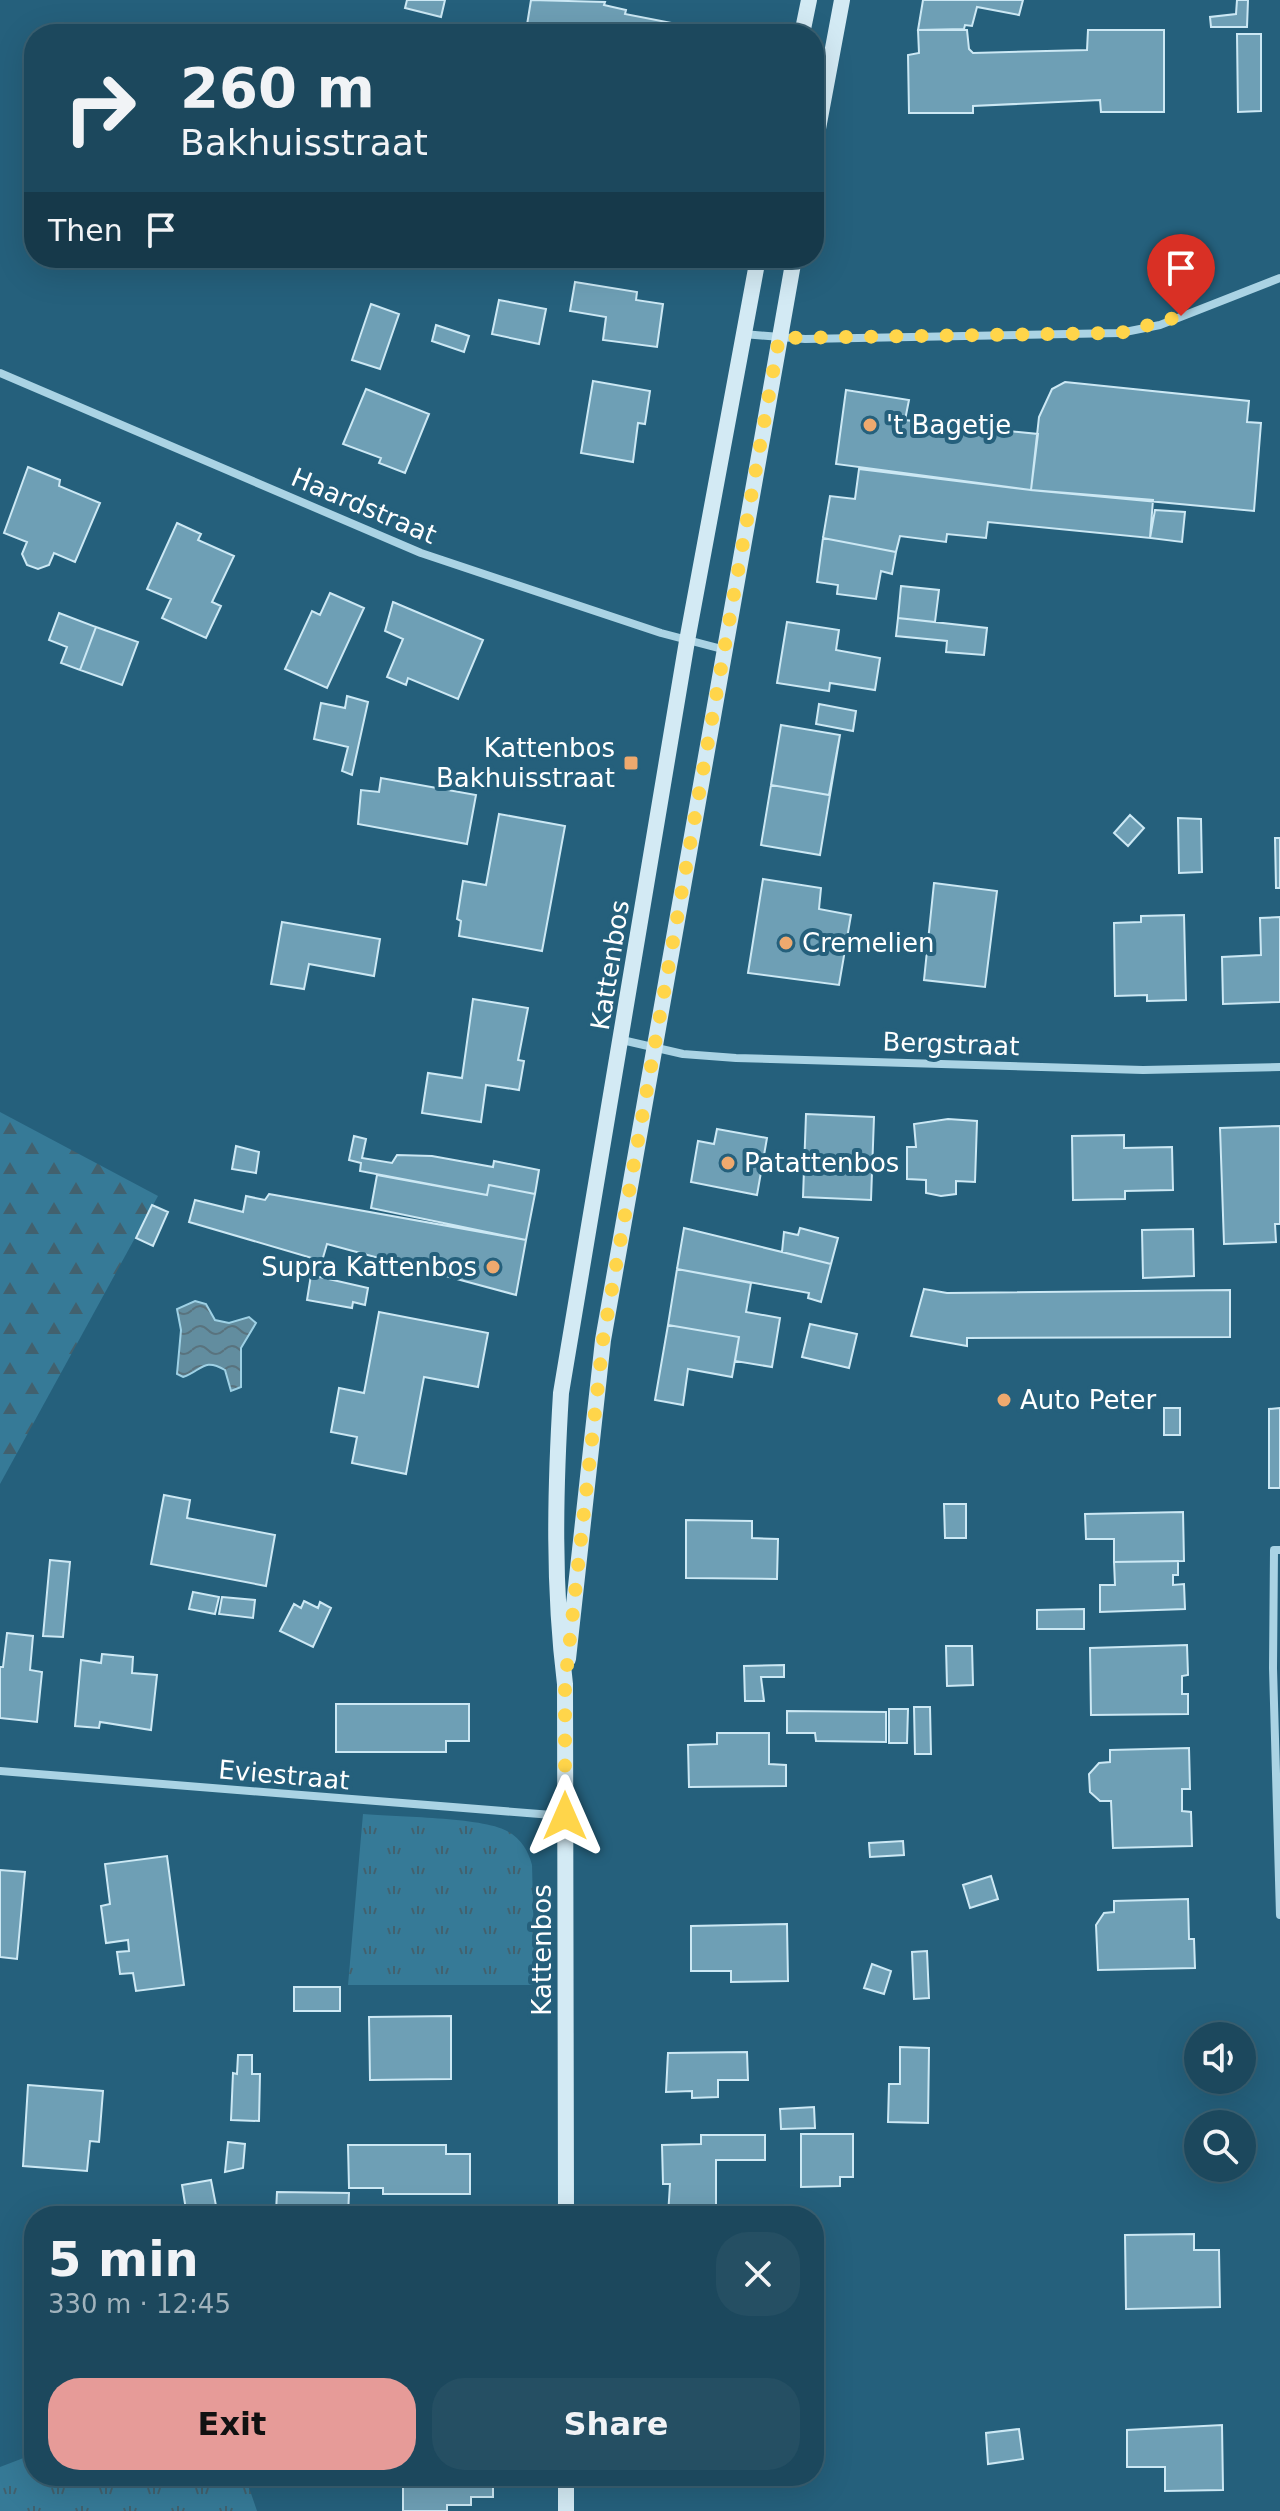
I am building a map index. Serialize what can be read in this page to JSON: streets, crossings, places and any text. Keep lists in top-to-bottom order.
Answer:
{
  "streets": {
    "main road": ["Kattenbos"],
    "street": ["Haardstraat", "Bergstraat", "Eviestraat"]
  },
  "crossings": [
    ["Haardstraat", "Kattenbos"],
    ["Kattenbos", "Bergstraat"],
    ["Kattenbos", "Eviestraat"]
  ],
  "places": {
    "other": [
      "'t Bagetje",
      "Cremelien",
      "Patattenbos",
      "Supra Kattenbos",
      "Auto Peter"
    ],
    "transit": ["Kattenbos Bakhuisstraat"]
  },
  "page": {
    "turn": ["260 m", "Bakhuisstraat"],
    "then": "Then",
    "heading": ["5 min", "330 m · 12:45"],
    "buttons": ["Exit", "Share"]
  }
}
